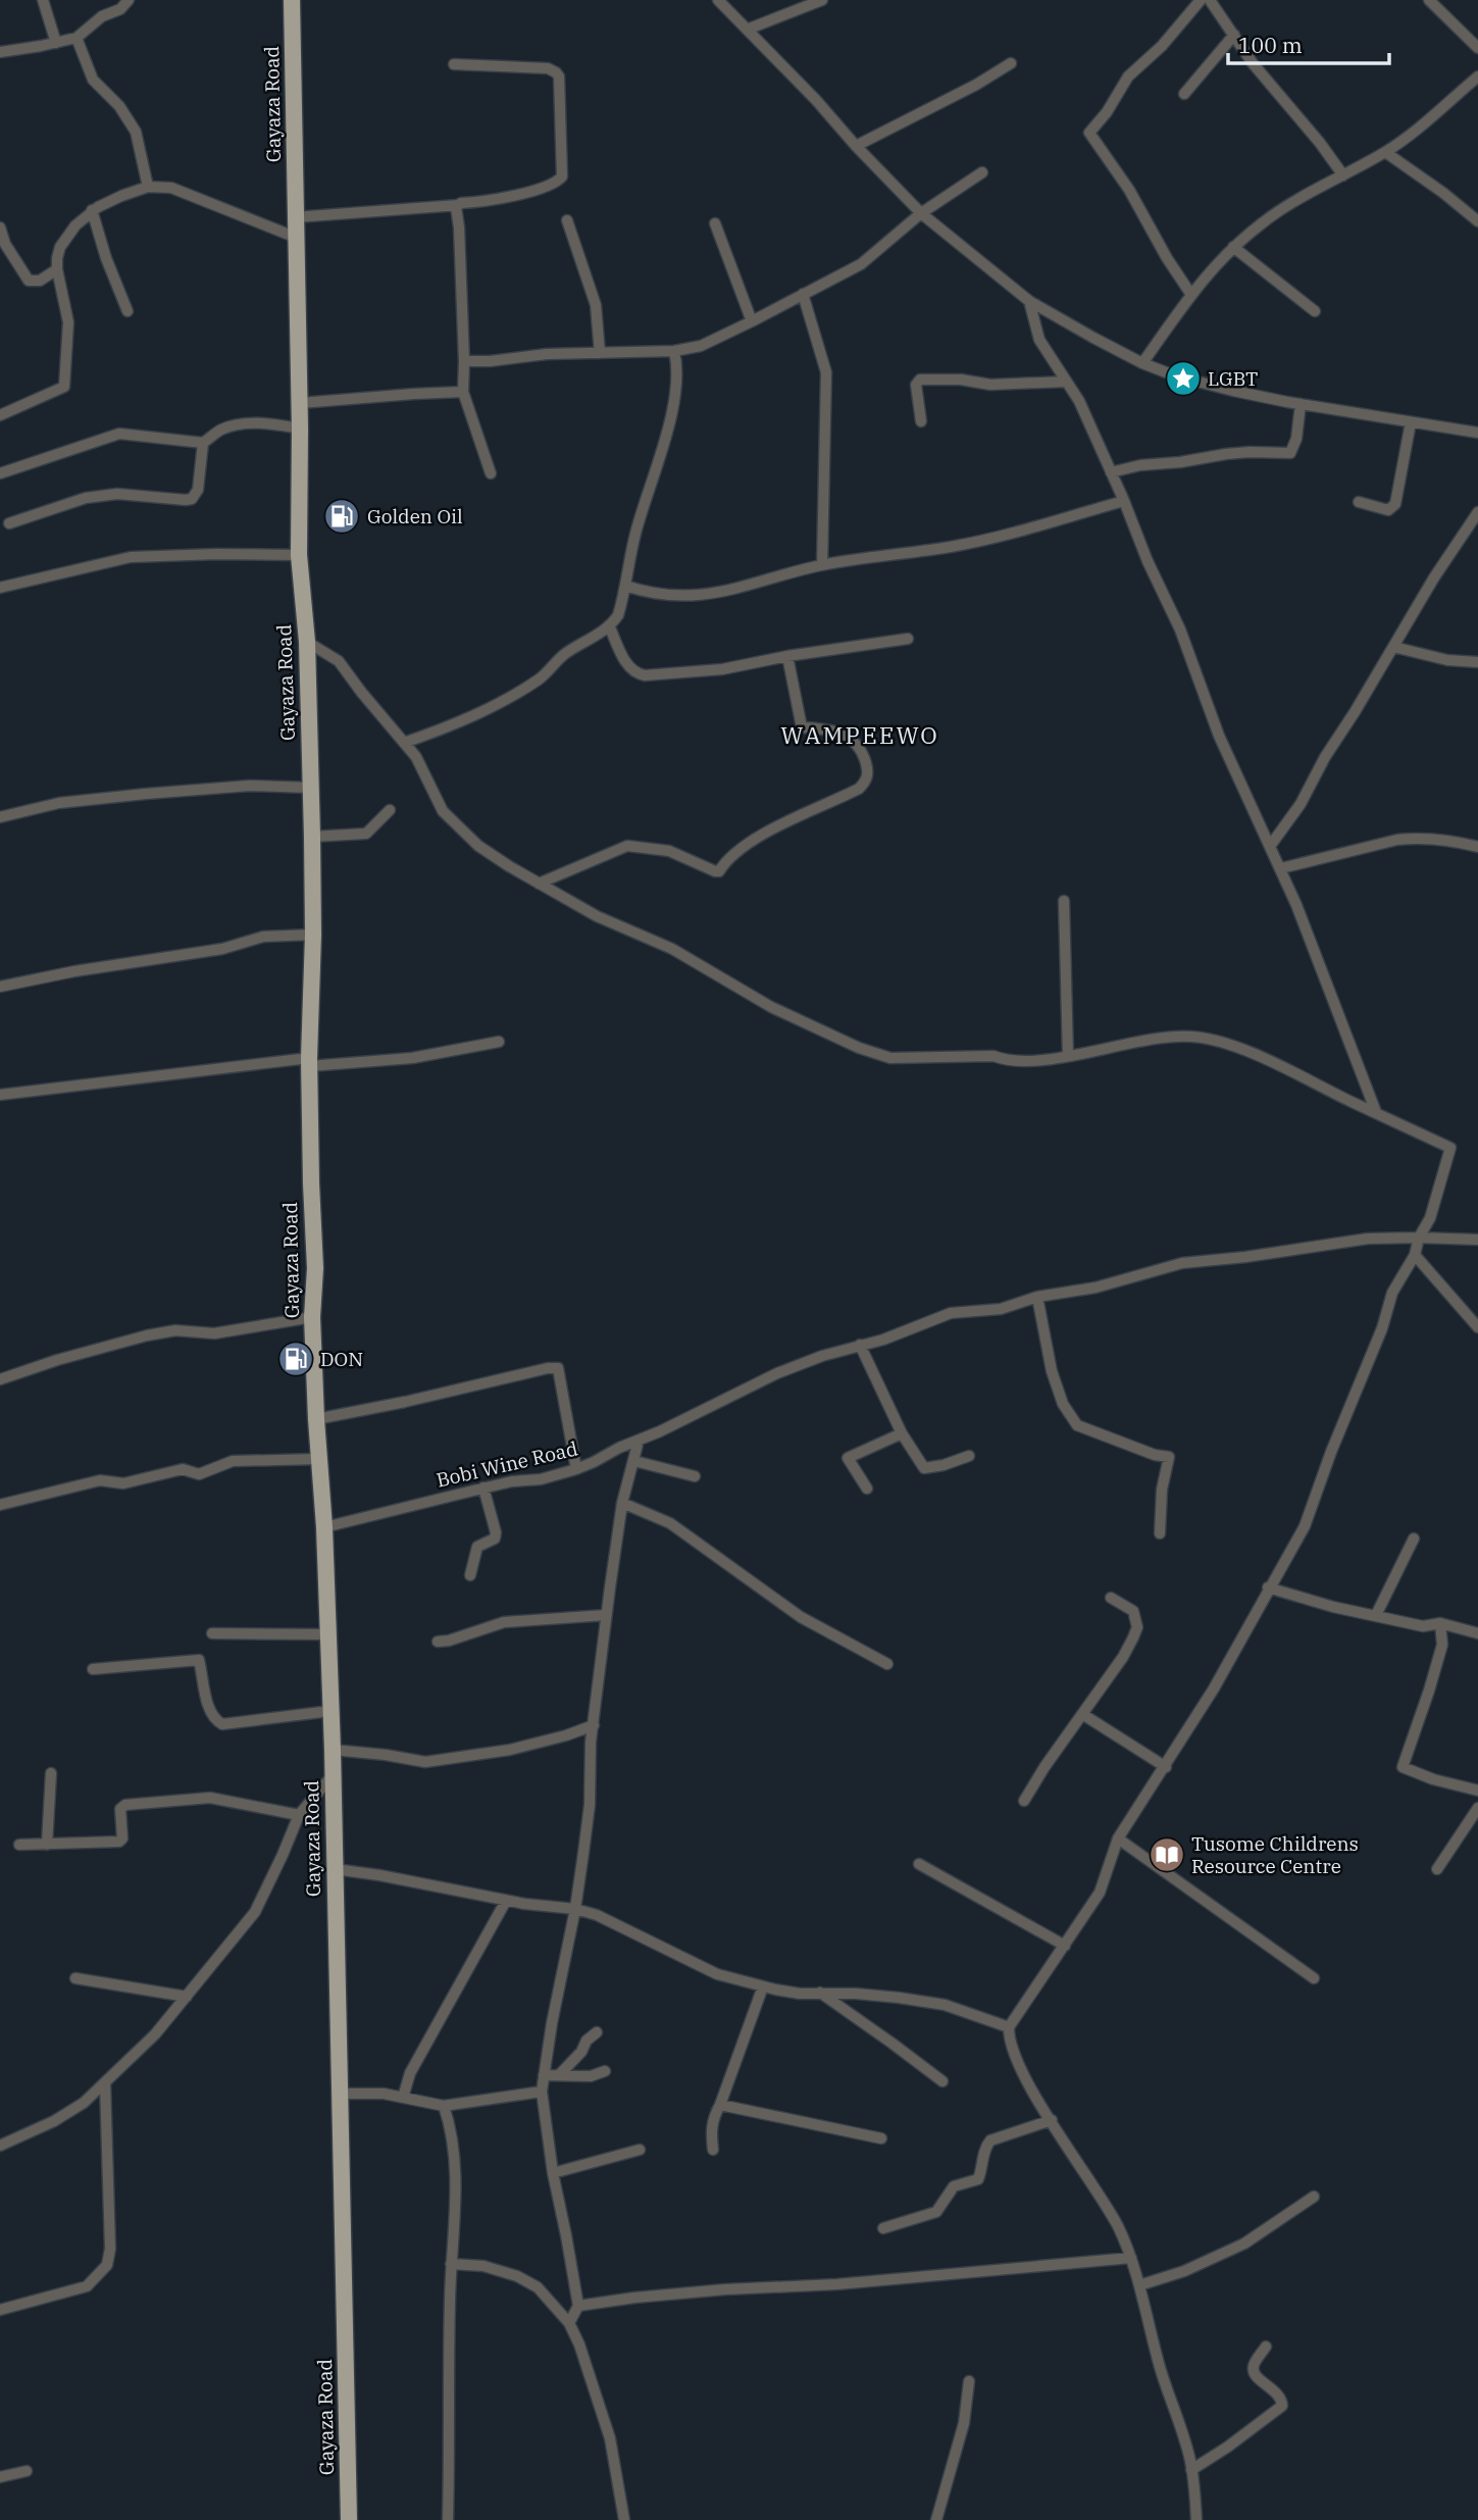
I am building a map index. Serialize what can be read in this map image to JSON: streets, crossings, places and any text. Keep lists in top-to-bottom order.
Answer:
{
  "streets": {
    "main road": ["Gayaza Road"],
    "street": ["Bobi Wine Road"]
  },
  "crossings": [
    ["Gayaza Road", "Bobi Wine Road"]
  ],
  "districts": ["WAMPEEWO"],
  "places": {
    "place": ["LGBT"],
    "fuel station": ["Golden Oil", "DON"],
    "library": ["Tusome Childrens Resource Centre"]
  },
  "scale_bar": "100 m"
}
